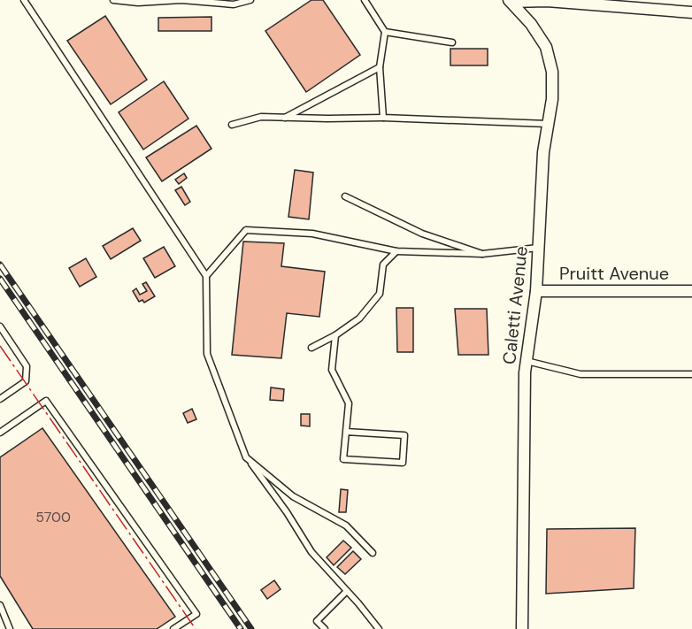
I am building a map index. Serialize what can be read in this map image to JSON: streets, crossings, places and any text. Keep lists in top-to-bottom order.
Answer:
{
  "streets": {
    "street": ["Pruitt Avenue", "Caletti Avenue"]
  },
  "crossings": [
    ["Pruitt Avenue", "Caletti Avenue"]
  ],
  "house_numbers": ["5700"]
}
